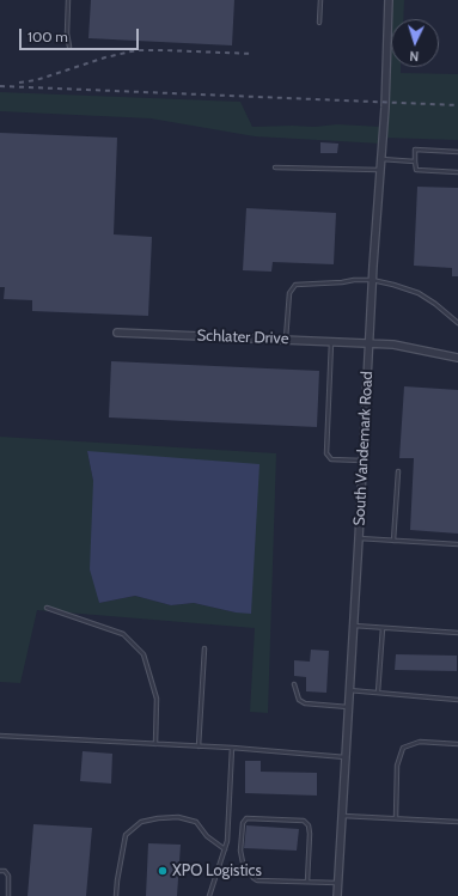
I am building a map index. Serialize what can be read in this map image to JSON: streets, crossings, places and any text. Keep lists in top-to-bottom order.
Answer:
{
  "streets": {
    "street": ["Schlater Drive", "South Vandemark Road"]
  },
  "crossings": [
    ["Schlater Drive", "South Vandemark Road"]
  ],
  "places": ["XPO Logistics"],
  "scale_bar": "100 m",
  "north": "bottom"
}
